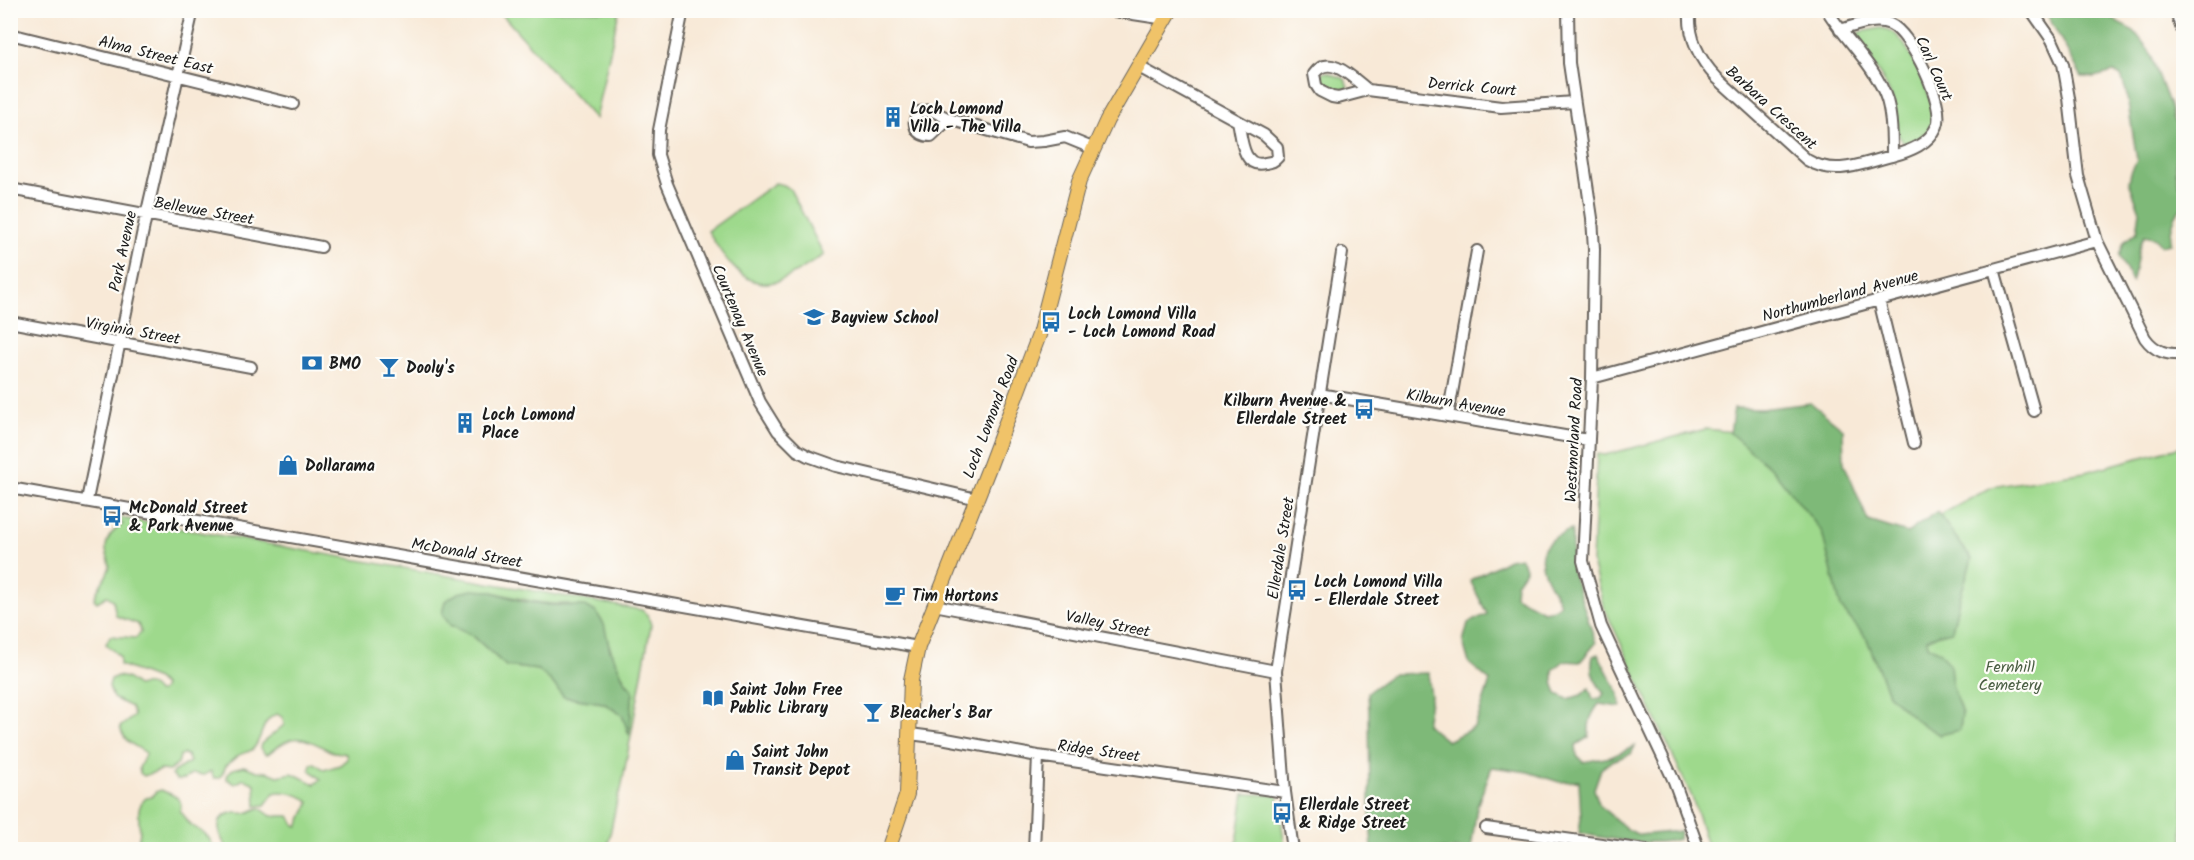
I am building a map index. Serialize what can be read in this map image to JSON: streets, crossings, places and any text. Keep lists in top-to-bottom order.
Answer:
{
  "streets": {
    "main road": ["Loch Lomond Road"],
    "street": [
      "Alma Street East",
      "Carl Court",
      "Derrick Court",
      "Barbara Crescent",
      "Bellevue Street",
      "Park Avenue",
      "Northumberland Avenue",
      "Courtenay Avenue",
      "Virginia Street",
      "Kilburn Avenue",
      "Westmorland Road",
      "Ellerdale Street",
      "McDonald Street",
      "Valley Street",
      "Ridge Street"
    ]
  },
  "crossings": [
    ["Alma Street East", "Park Avenue"],
    ["Carl Court", "Barbara Crescent"],
    ["Derrick Court", "Westmorland Road"],
    ["Bellevue Street", "Park Avenue"],
    ["Park Avenue", "Virginia Street"],
    ["Park Avenue", "McDonald Street"],
    ["Northumberland Avenue", "Westmorland Road"],
    ["Courtenay Avenue", "Loch Lomond Road"],
    ["Kilburn Avenue", "Westmorland Road"],
    ["Kilburn Avenue", "Ellerdale Street"],
    ["Loch Lomond Road", "McDonald Street"],
    ["Loch Lomond Road", "Valley Street"],
    ["Loch Lomond Road", "Ridge Street"],
    ["Ellerdale Street", "Valley Street"],
    ["Ellerdale Street", "Ridge Street"]
  ],
  "parks": ["Fernhill Cemetery"],
  "places": {
    "building": ["Loch Lomond Villa - The Villa", "Loch Lomond Place"],
    "school or university": ["Bayview School"],
    "bus stop": [
      "Loch Lomond Villa - Loch Lomond Road",
      "Kilburn Avenue & Ellerdale Street",
      "McDonald Street & Park Avenue",
      "Loch Lomond Villa - Ellerdale Street",
      "Ellerdale Street & Ridge Street"
    ],
    "bank": ["BMO"],
    "bar": ["Dooly's", "Bleacher's Bar"],
    "shop": ["Dollarama", "Saint John Transit Depot"],
    "cafe": ["Tim Hortons"],
    "library": ["Saint John Free Public Library"]
  }
}
